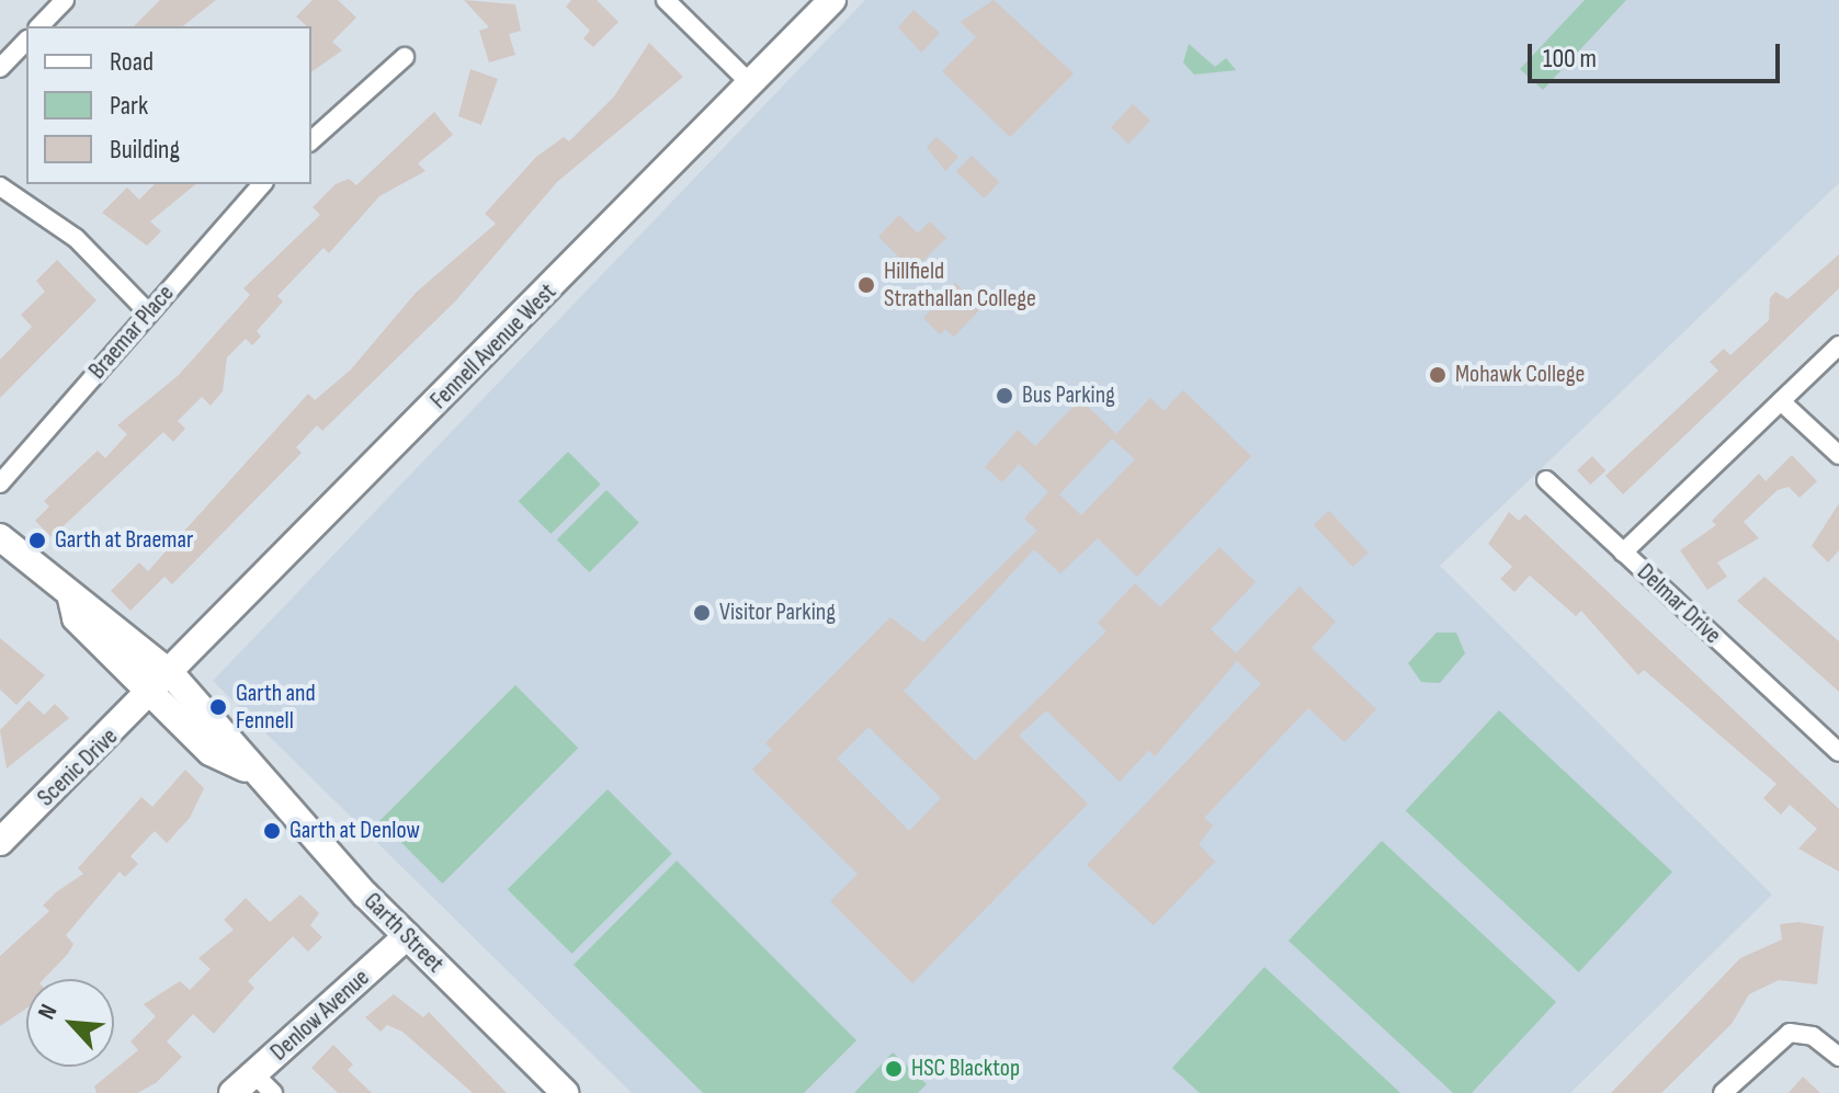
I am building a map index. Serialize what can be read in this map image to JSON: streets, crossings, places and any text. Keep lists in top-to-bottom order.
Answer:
{
  "streets": {
    "main road": [
      "Fennell Avenue West",
      "Scenic Drive",
      "Garth Street",
      "Denlow Avenue"
    ],
    "street": ["Braemar Place", "Delmar Drive"]
  },
  "crossings": [
    ["Fennell Avenue West", "Scenic Drive"],
    ["Fennell Avenue West", "Garth Street"],
    ["Scenic Drive", "Garth Street"],
    ["Garth Street", "Denlow Avenue"]
  ],
  "places": [
    "Hillfield Strathallan College",
    "Mohawk College",
    "Bus Parking",
    "Garth at Braemar",
    "Visitor Parking",
    "Garth and Fennell",
    "Garth at Denlow",
    "HSC Blacktop"
  ],
  "legend": ["Road", "Park", "Building"],
  "scale_bar": "100 m",
  "north": "top left"
}
